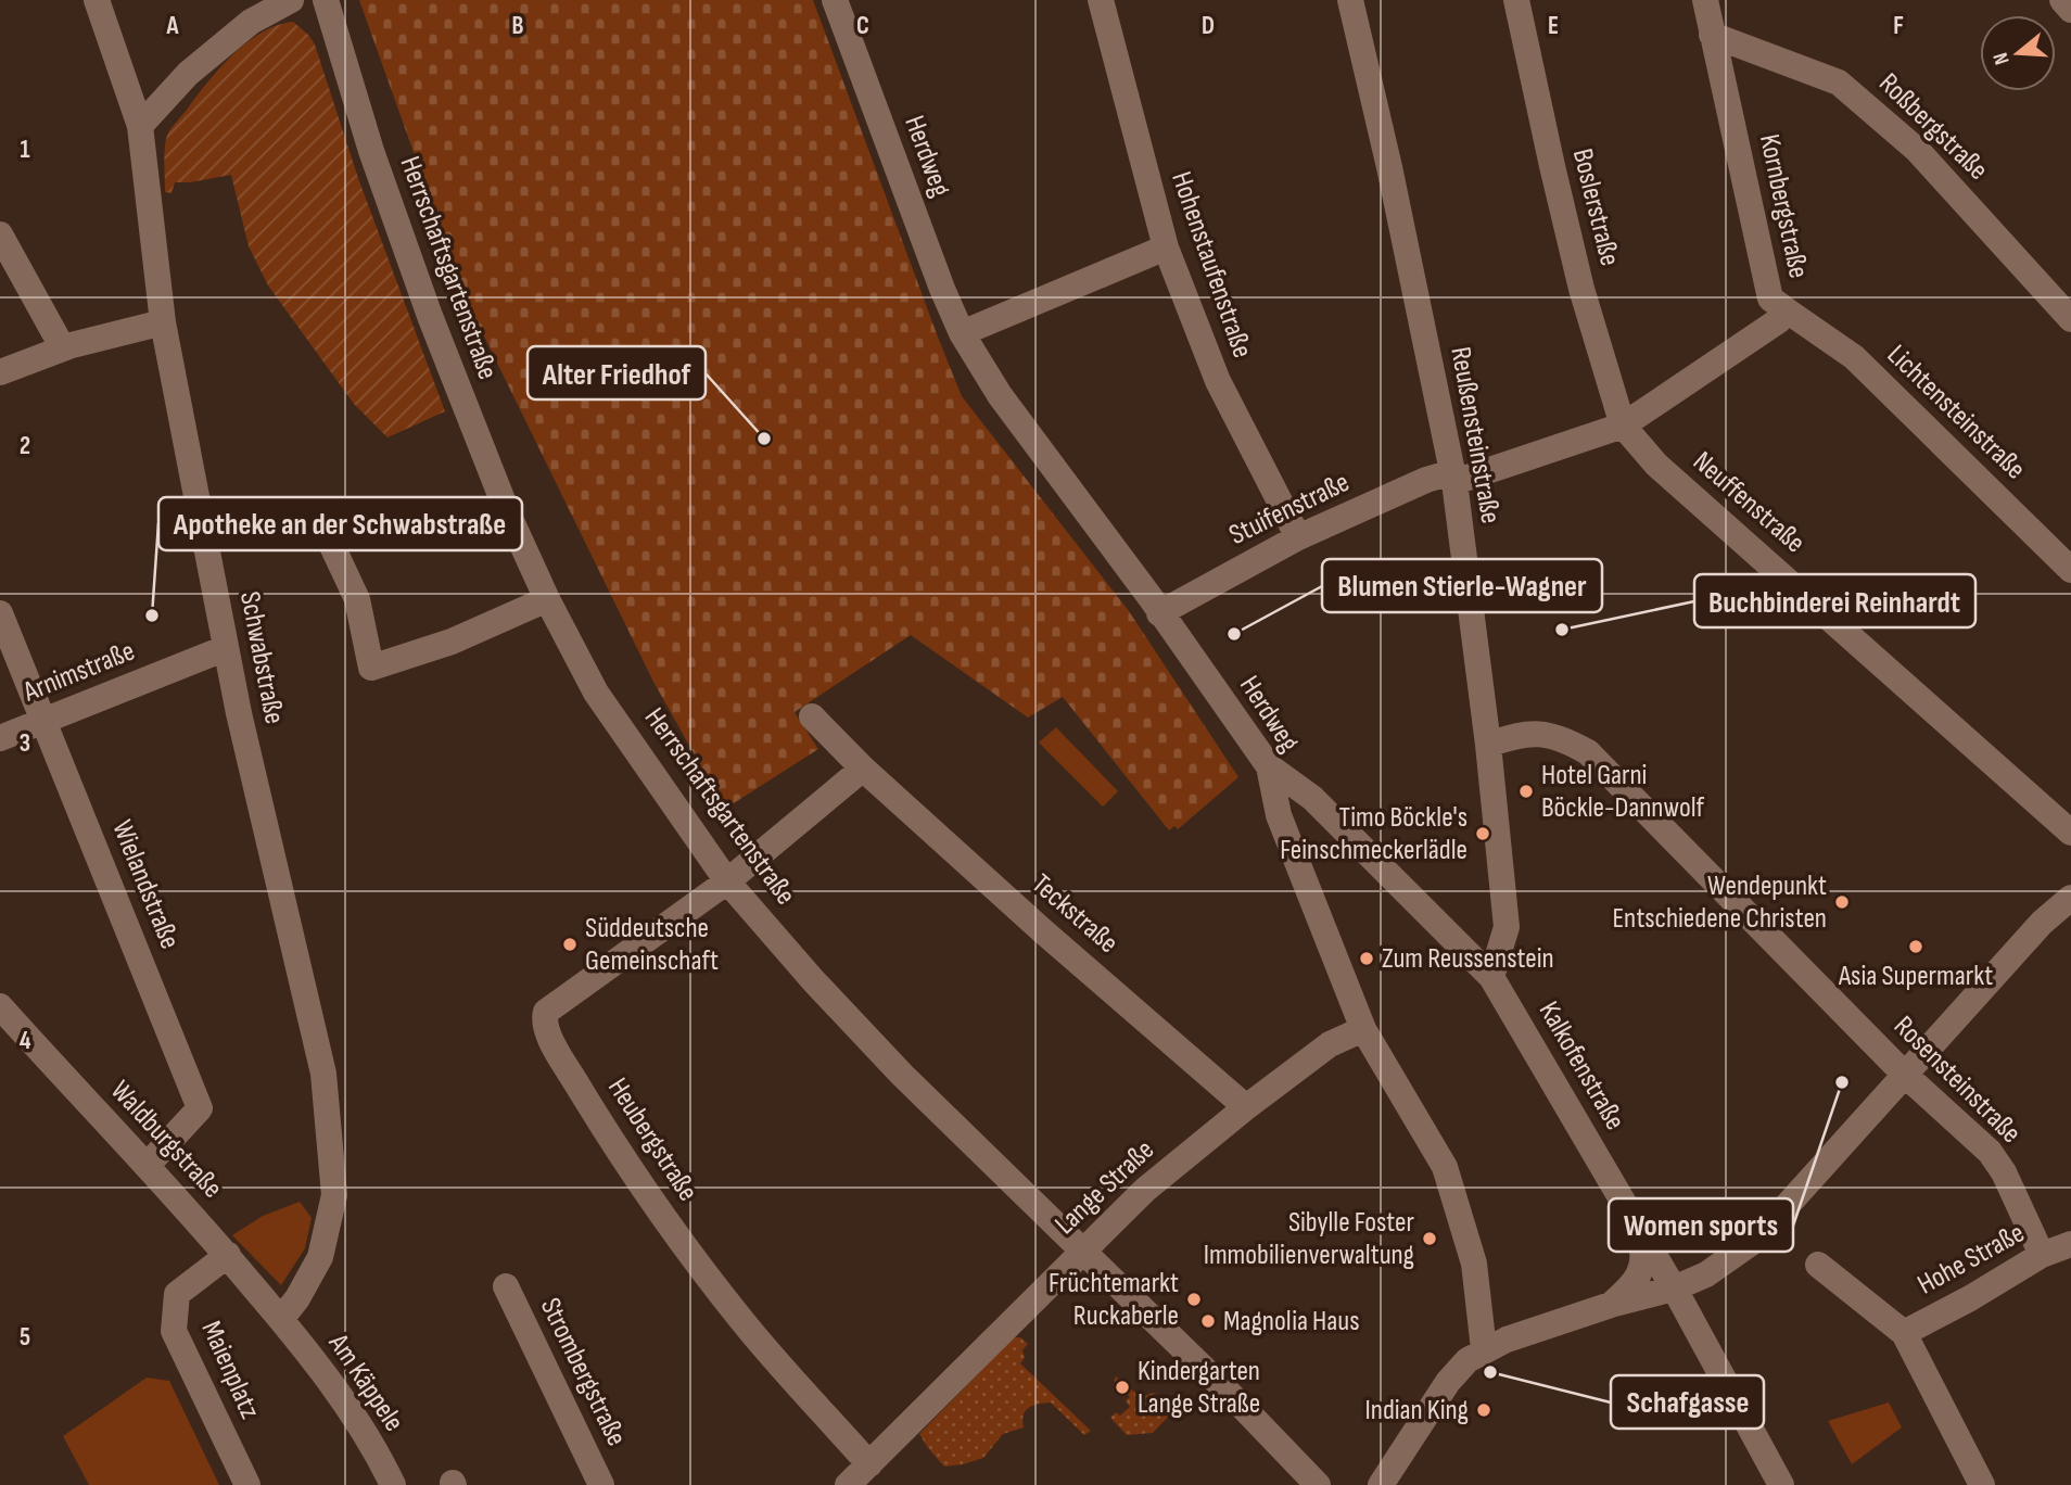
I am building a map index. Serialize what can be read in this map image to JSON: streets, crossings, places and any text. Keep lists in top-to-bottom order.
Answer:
{
  "streets": {
    "street": [
      "Roßbergstraße",
      "Herdweg",
      "Kornbergstraße",
      "Boslerstraße",
      "Hohenstaufenstraße",
      "Herrschaftsgartenstraße",
      "Lichtensteinstraße",
      "Reußensteinstraße",
      "Neuffenstraße",
      "Stuifenstraße",
      "Schwabstraße",
      "Arnimstraße",
      "Wielandstraße",
      "Teckstraße",
      "Kalkofenstraße",
      "Rosensteinstraße",
      "Waldburgstraße",
      "Heubergstraße",
      "Lange Straße",
      "Hohe Straße",
      "Maienplatz",
      "Strombergstraße",
      "Am Käppele"
    ]
  },
  "crossings": [
    ["Roßbergstraße", "Kornbergstraße"],
    ["Herdweg", "Stuifenstraße"],
    ["Herdweg", "Kalkofenstraße"],
    ["Herdweg", "Lange Straße"],
    ["Kornbergstraße", "Boslerstraße"],
    ["Kornbergstraße", "Lichtensteinstraße"],
    ["Kornbergstraße", "Neuffenstraße"],
    ["Boslerstraße", "Neuffenstraße"],
    ["Hohenstaufenstraße", "Stuifenstraße"],
    ["Herrschaftsgartenstraße", "Heubergstraße"],
    ["Herrschaftsgartenstraße", "Lange Straße"],
    ["Reußensteinstraße", "Stuifenstraße"],
    ["Reußensteinstraße", "Kalkofenstraße"],
    ["Reußensteinstraße", "Rosensteinstraße"],
    ["Schwabstraße", "Arnimstraße"],
    ["Schwabstraße", "Waldburgstraße"],
    ["Schwabstraße", "Am Käppele"],
    ["Arnimstraße", "Wielandstraße"],
    ["Wielandstraße", "Waldburgstraße"],
    ["Teckstraße", "Lange Straße"],
    ["Rosensteinstraße", "Hohe Straße"],
    ["Waldburgstraße", "Maienplatz"],
    ["Waldburgstraße", "Am Käppele"],
    ["Heubergstraße", "Lange Straße"]
  ],
  "places": [
    "Alter Friedhof",
    "Apotheke an der Schwabstraße",
    "Buchbinderei Reinhardt",
    "Blumen Stierle-Wagner",
    "Hotel Garni Böckle-Dannwolf",
    "Timo Böckle's Feinschmeckerlädle",
    "Wendepunkt Entschiedene Christen",
    "Süddeutsche Gemeinschaft",
    "Asia Supermarkt",
    "Zum Reussenstein",
    "Women sports",
    "Sibylle Foster Immobilienverwaltung",
    "Früchtemarkt Ruckaberle",
    "Magnolia Haus",
    "Schafgasse",
    "Kindergarten Lange Straße",
    "Indian King"
  ],
  "north": "left",
  "grid": {
    "columns": [
      "A",
      "B",
      "C",
      "D",
      "E",
      "F"
    ],
    "rows": [
      "1",
      "2",
      "3",
      "4",
      "5"
    ]
  }
}
